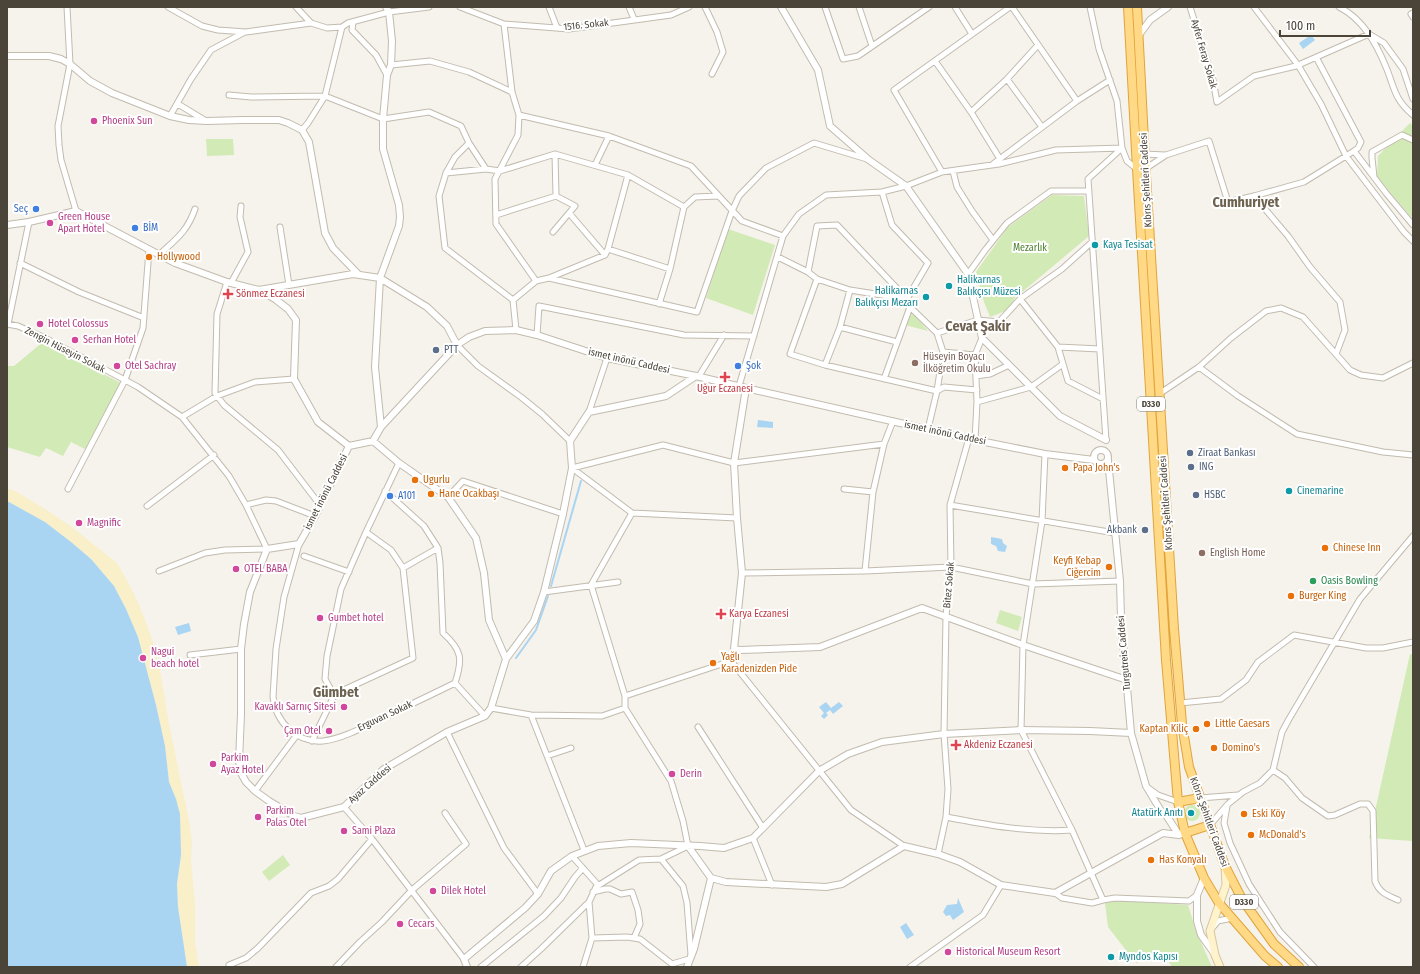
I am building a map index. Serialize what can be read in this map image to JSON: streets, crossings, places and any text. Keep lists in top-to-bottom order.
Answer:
{
  "streets": {
    "highway": ["Kıbrıs Şehitleri Caddesi", "D330"],
    "street": [
      "1516. Sokak",
      "Ayfer Feray Sokak",
      "Zengin Hüseyin Sokak",
      "ismet inönü Caddesi",
      "Bitez Sokak",
      "Turgutreis Caddesi",
      "Erguvan Sokak",
      "Ayaz Caddesi"
    ]
  },
  "crossings": [
    ["Kıbrıs Şehitleri Caddesi", "Turgutreis Caddesi"],
    ["Zengin Hüseyin Sokak", "Ayaz Caddesi"],
    ["ismet inönü Caddesi", "Bitez Sokak"],
    ["ismet inönü Caddesi", "Turgutreis Caddesi"]
  ],
  "districts": ["Cumhuriyet", "Cevat Şakir", "Gümbet"],
  "parks": ["Mezarlık"],
  "places": {
    "other": [
      "Phoenix Sun",
      "Seç",
      "Green House Apart Hotel",
      "BİM",
      "Kaya Tesisat",
      "Hollywood",
      "Halikarnas Balıkçısı Müzesi",
      "Halikarnas Balıkçısı Mezarı",
      "Hotel Colossus",
      "Serhan Hotel",
      "PTT",
      "Hüseyin Boyacı İlköğretim Okulu",
      "Otel Sachray",
      "Şok",
      "Ziraat Bankası",
      "ING",
      "Papa John's",
      "Ugurlu",
      "Cinemarine",
      "Hane Ocakbaşı",
      "HSBC",
      "A101",
      "Magnific",
      "Akbank",
      "Chinese Inn",
      "English Home",
      "Keyfi Kebap Ciğercim",
      "OTEL BABA",
      "Oasis Bowling",
      "Burger King",
      "Gumbet hotel",
      "Nagui beach hotel",
      "Yağlı Karadenizden Pide",
      "Kavaklı Sarnıç Sitesi",
      "Little Caesars",
      "Kaptan Kiliç",
      "Çam Otel",
      "Domino's",
      "Parkim Ayaz Hotel",
      "Derin",
      "Atatürk Anıtı",
      "Eski Köy",
      "Parkim Palas Otel",
      "Sami Plaza",
      "McDonald's",
      "Has Konyalı",
      "Dilek Hotel",
      "Cecars",
      "Historical Museum Resort",
      "Myndos Kapısı"
    ],
    "health": [
      "Sönmez Eczanesi",
      "Uğur Eczanesi",
      "Karya Eczanesi",
      "Akdeniz Eczanesi"
    ]
  },
  "scale_bar": "100 m"
}
